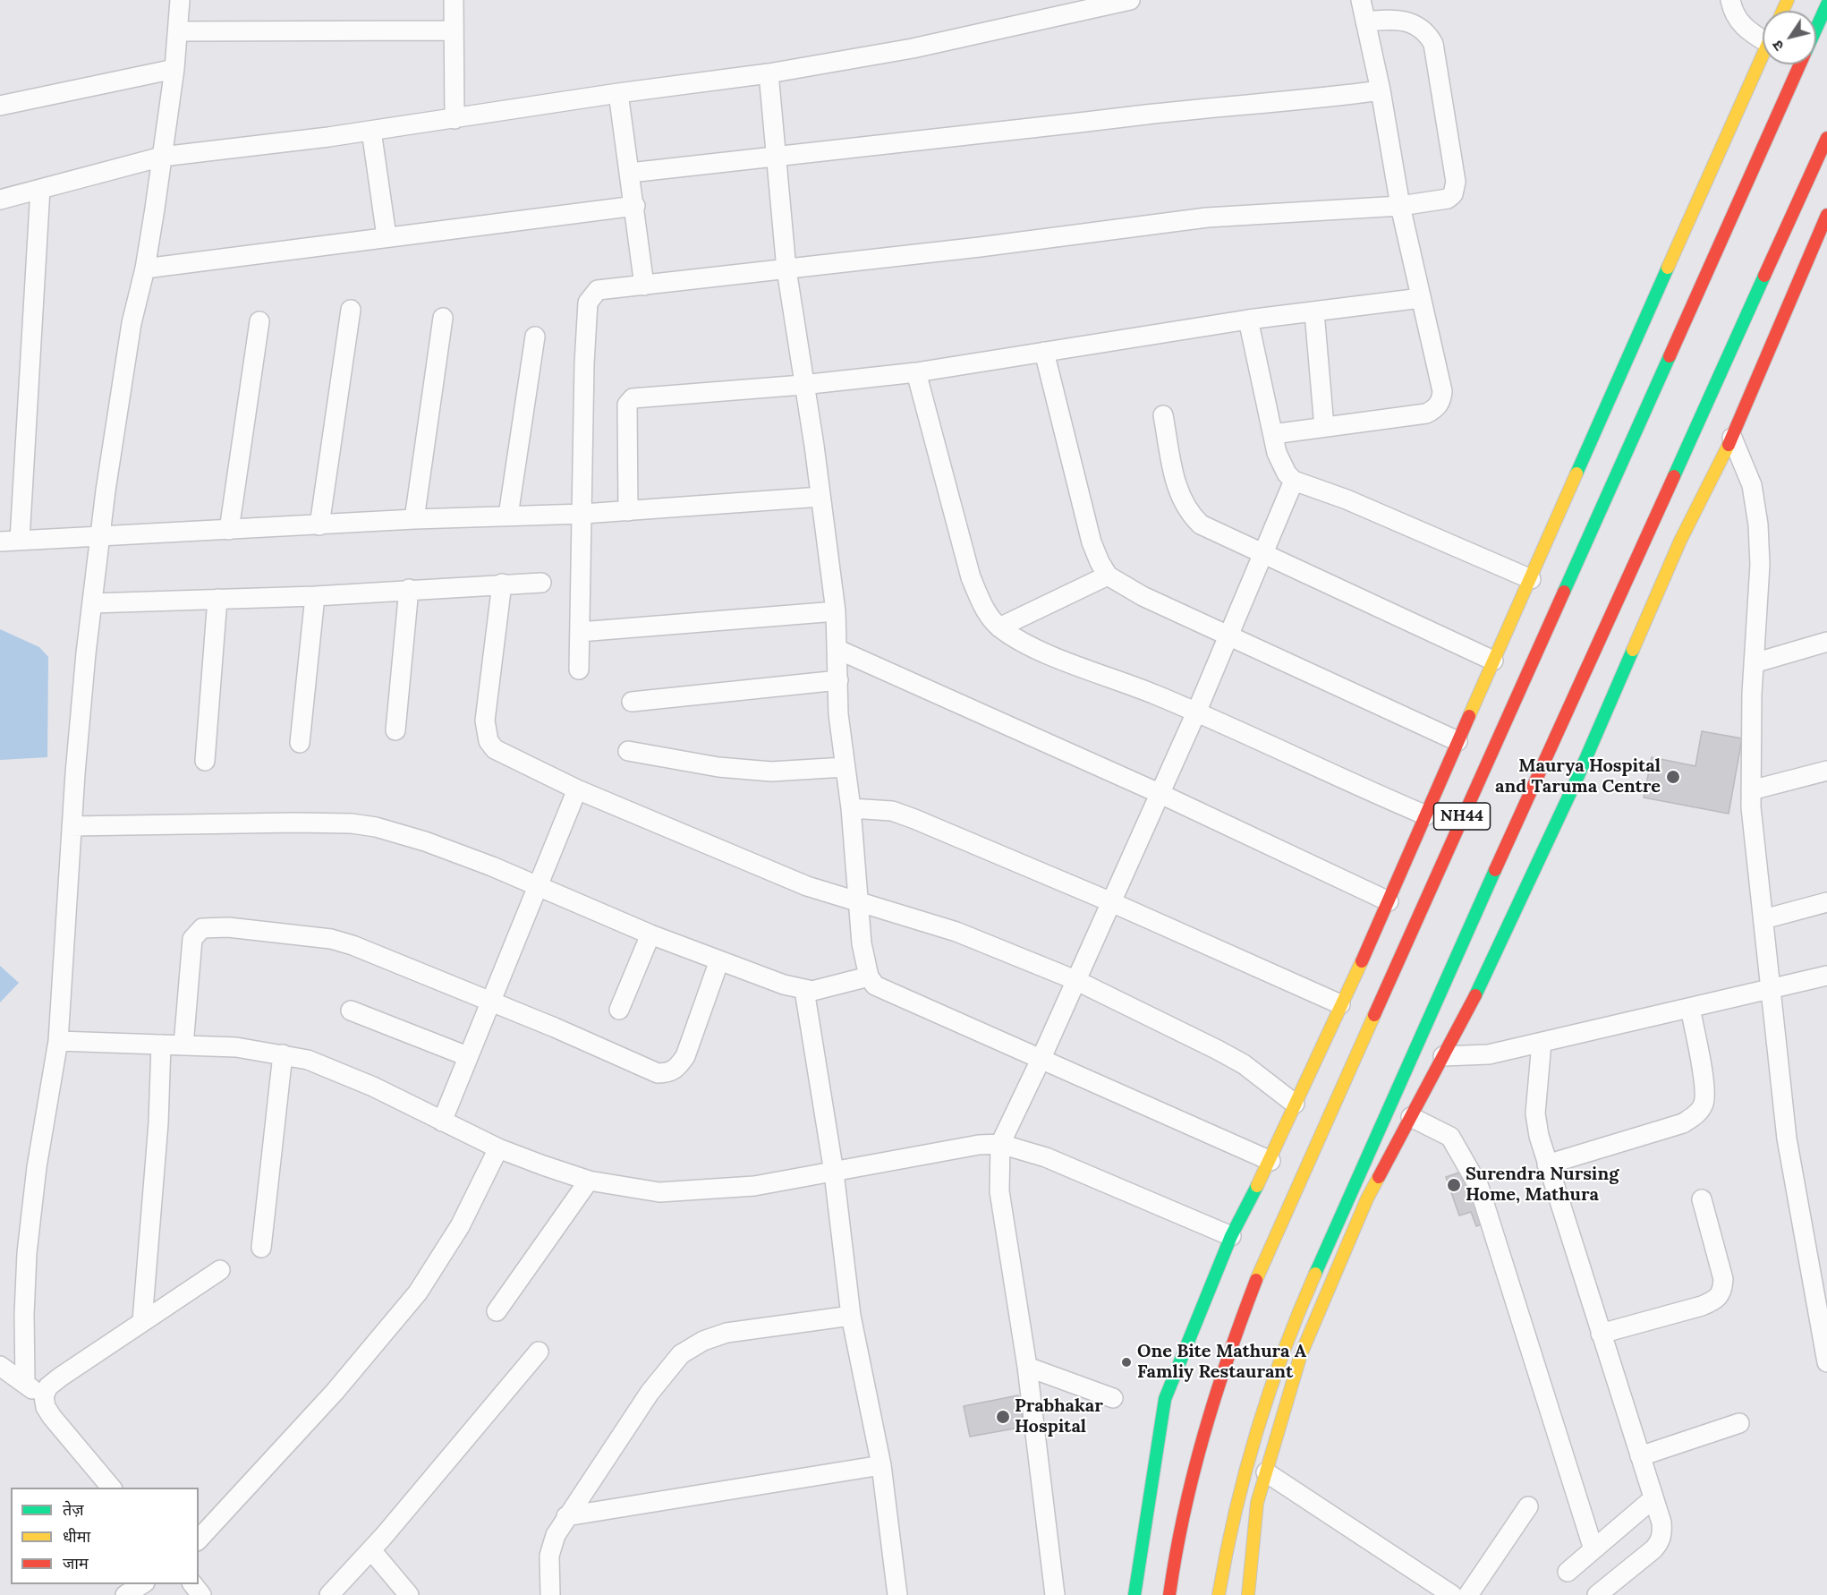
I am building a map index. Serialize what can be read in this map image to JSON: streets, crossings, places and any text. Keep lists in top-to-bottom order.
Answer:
{
  "streets": {
    "main road": ["NH44"]
  },
  "places": [
    "Maurya Hospital and Taruma Centre",
    "Surendra Nursing Home, Mathura",
    "One Bite Mathura A Famliy Restaurant",
    "Prabhakar Hospital"
  ],
  "legend": ["तेज़", "धीमा", "जाम"],
  "north": "bottom left"
}
